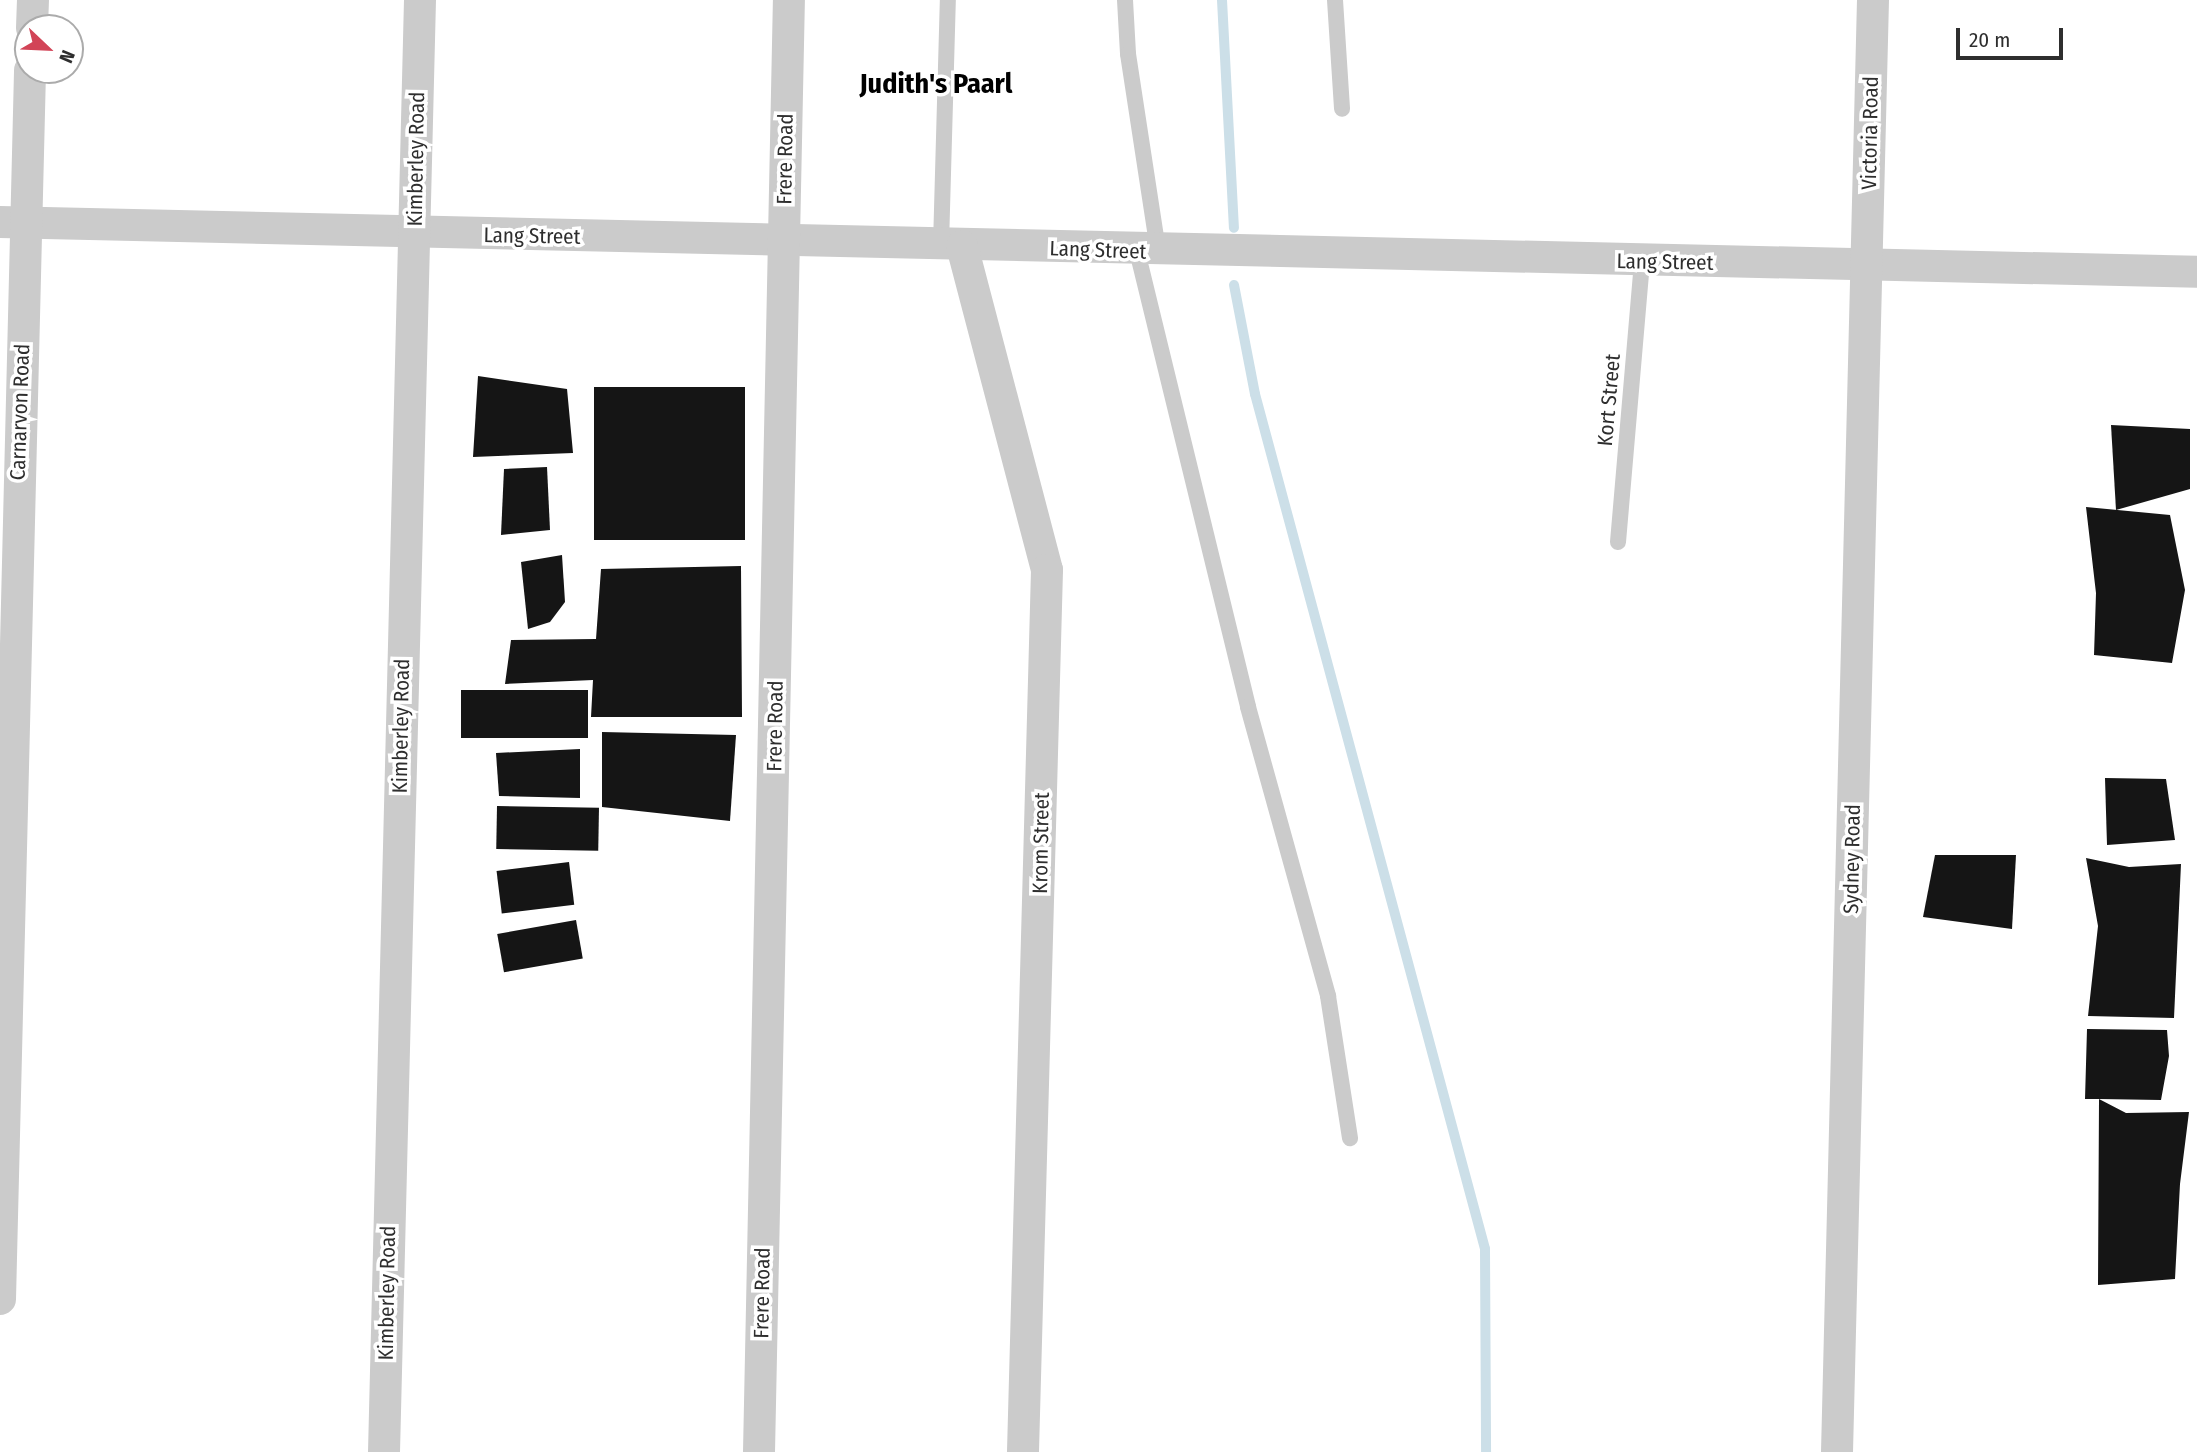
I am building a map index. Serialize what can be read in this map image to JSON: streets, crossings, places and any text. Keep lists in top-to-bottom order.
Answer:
{
  "streets": {
    "street": [
      "Victoria Road",
      "Kimberley Road",
      "Frere Road",
      "Lang Street",
      "Carnarvon Road",
      "Krom Street",
      "Sydney Road"
    ],
    "lane": ["Kort Street"]
  },
  "crossings": [
    ["Victoria Road", "Lang Street"],
    ["Victoria Road", "Sydney Road"],
    ["Kimberley Road", "Lang Street"],
    ["Frere Road", "Lang Street"],
    ["Lang Street", "Kort Street"],
    ["Lang Street", "Carnarvon Road"],
    ["Lang Street", "Krom Street"],
    ["Lang Street", "Sydney Road"]
  ],
  "districts": ["Judith's Paarl"],
  "scale_bar": "20 m",
  "north": "bottom right"
}
